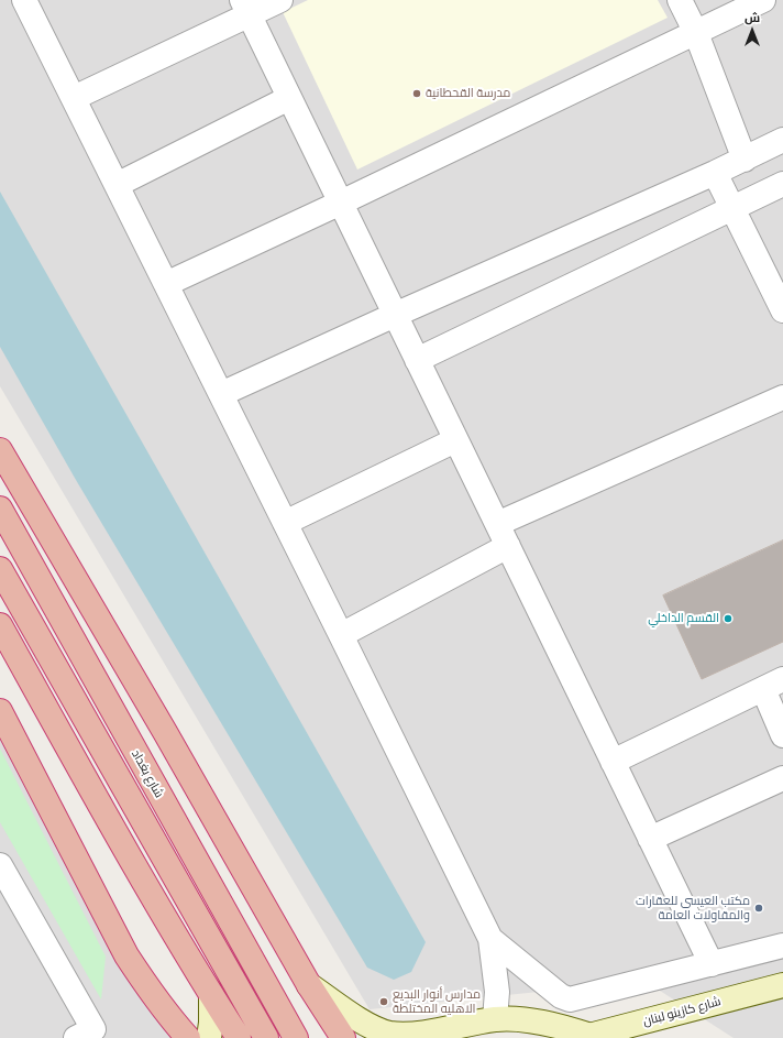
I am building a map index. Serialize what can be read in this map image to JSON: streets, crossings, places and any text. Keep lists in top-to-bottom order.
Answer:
{
  "streets": {
    "highway": ["شارع بغداد"],
    "main road": ["شارع كازينو لبنان"]
  },
  "places": [
    "مدرسة القحطانية",
    "القسم الداخلي",
    "مكتب العيسى للعقارات والمقاولات العامة",
    "مدارس أنوار البديع الاهليه المختلطة"
  ],
  "north": "top"
}
